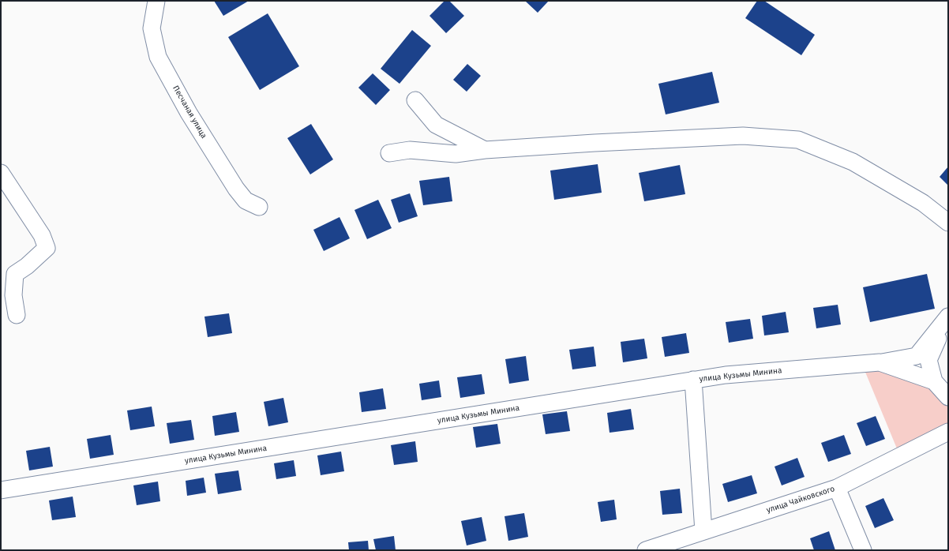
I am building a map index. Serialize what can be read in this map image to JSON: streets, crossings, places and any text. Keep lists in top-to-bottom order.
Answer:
{
  "streets": {
    "street": ["Песчаная улица", "улица Кузьмы Минина", "улица Чайковского"]
  }
}
